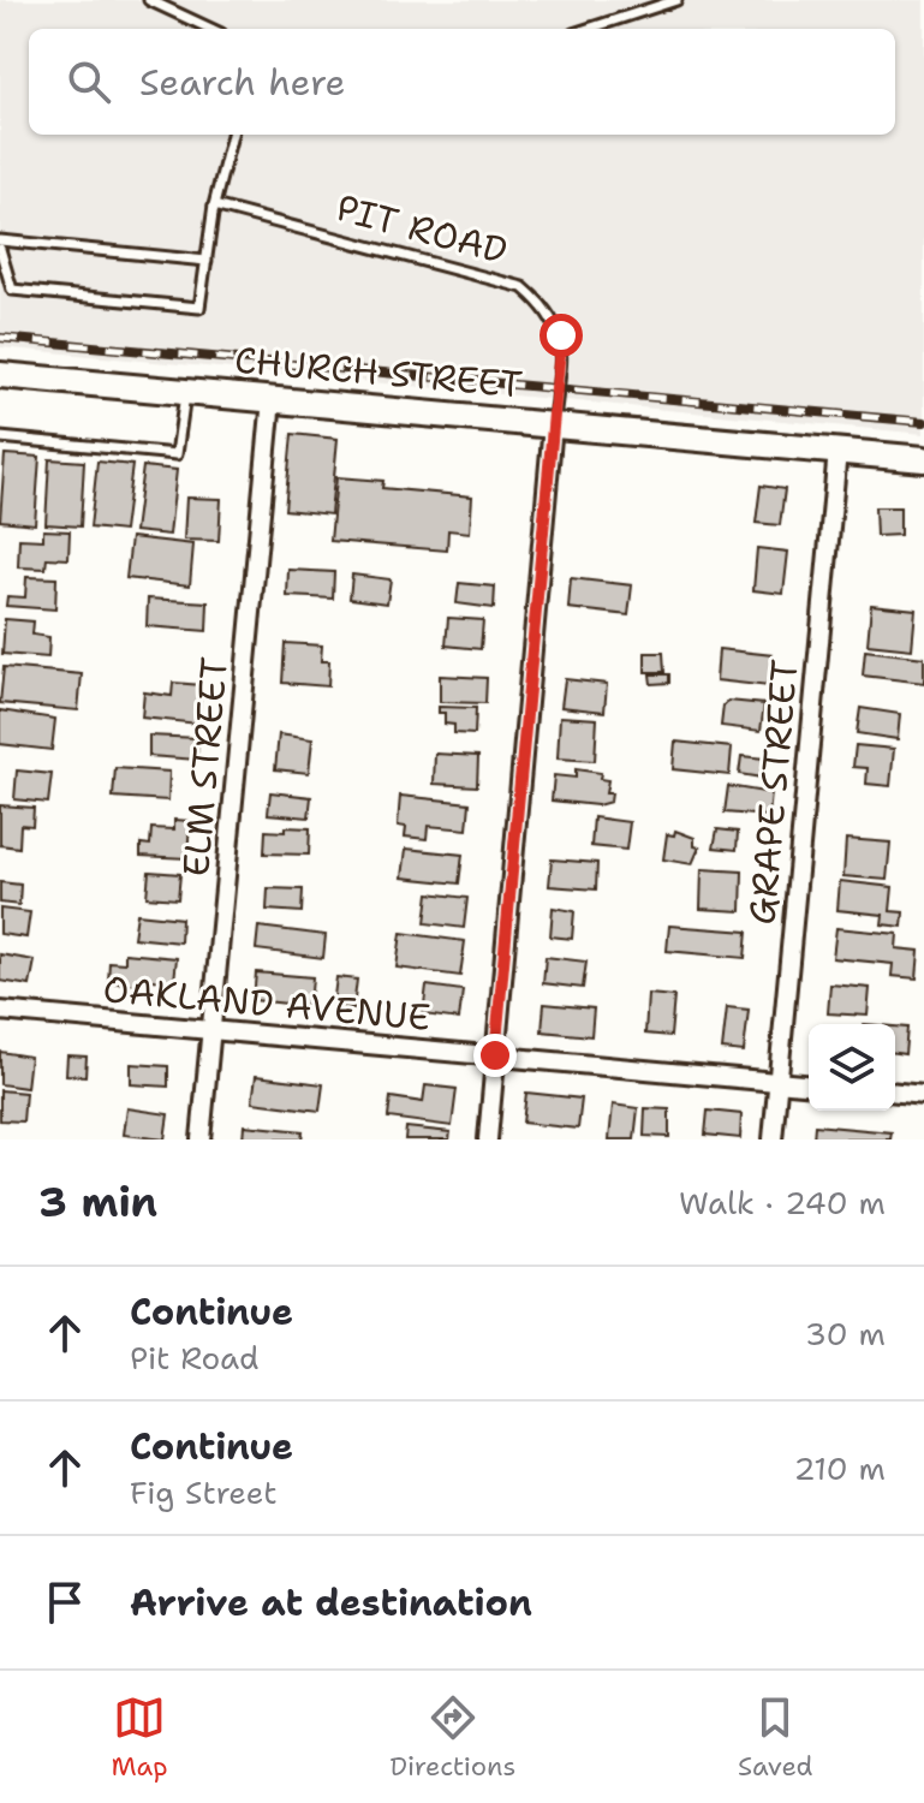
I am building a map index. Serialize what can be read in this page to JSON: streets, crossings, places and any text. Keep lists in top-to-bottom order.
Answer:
{
  "streets": {
    "street": [
      "CHURCH STREET",
      "ELM STREET",
      "GRAPE STREET",
      "OAKLAND AVENUE"
    ],
    "lane": ["PIT ROAD"]
  },
  "crossings": [
    ["PIT ROAD", "CHURCH STREET"],
    ["CHURCH STREET", "ELM STREET"],
    ["CHURCH STREET", "GRAPE STREET"],
    ["ELM STREET", "OAKLAND AVENUE"],
    ["GRAPE STREET", "OAKLAND AVENUE"]
  ],
  "page": {
    "search": "Search here",
    "heading": ["3 min", "Walk · 240 m"],
    "list": [
      ["Continue", "Pit Road", "30 m"],
      ["Continue", "Fig Street", "210 m"],
      "Arrive at destination"
    ],
    "nav": ["Map", "Directions", "Saved"]
  }
}
